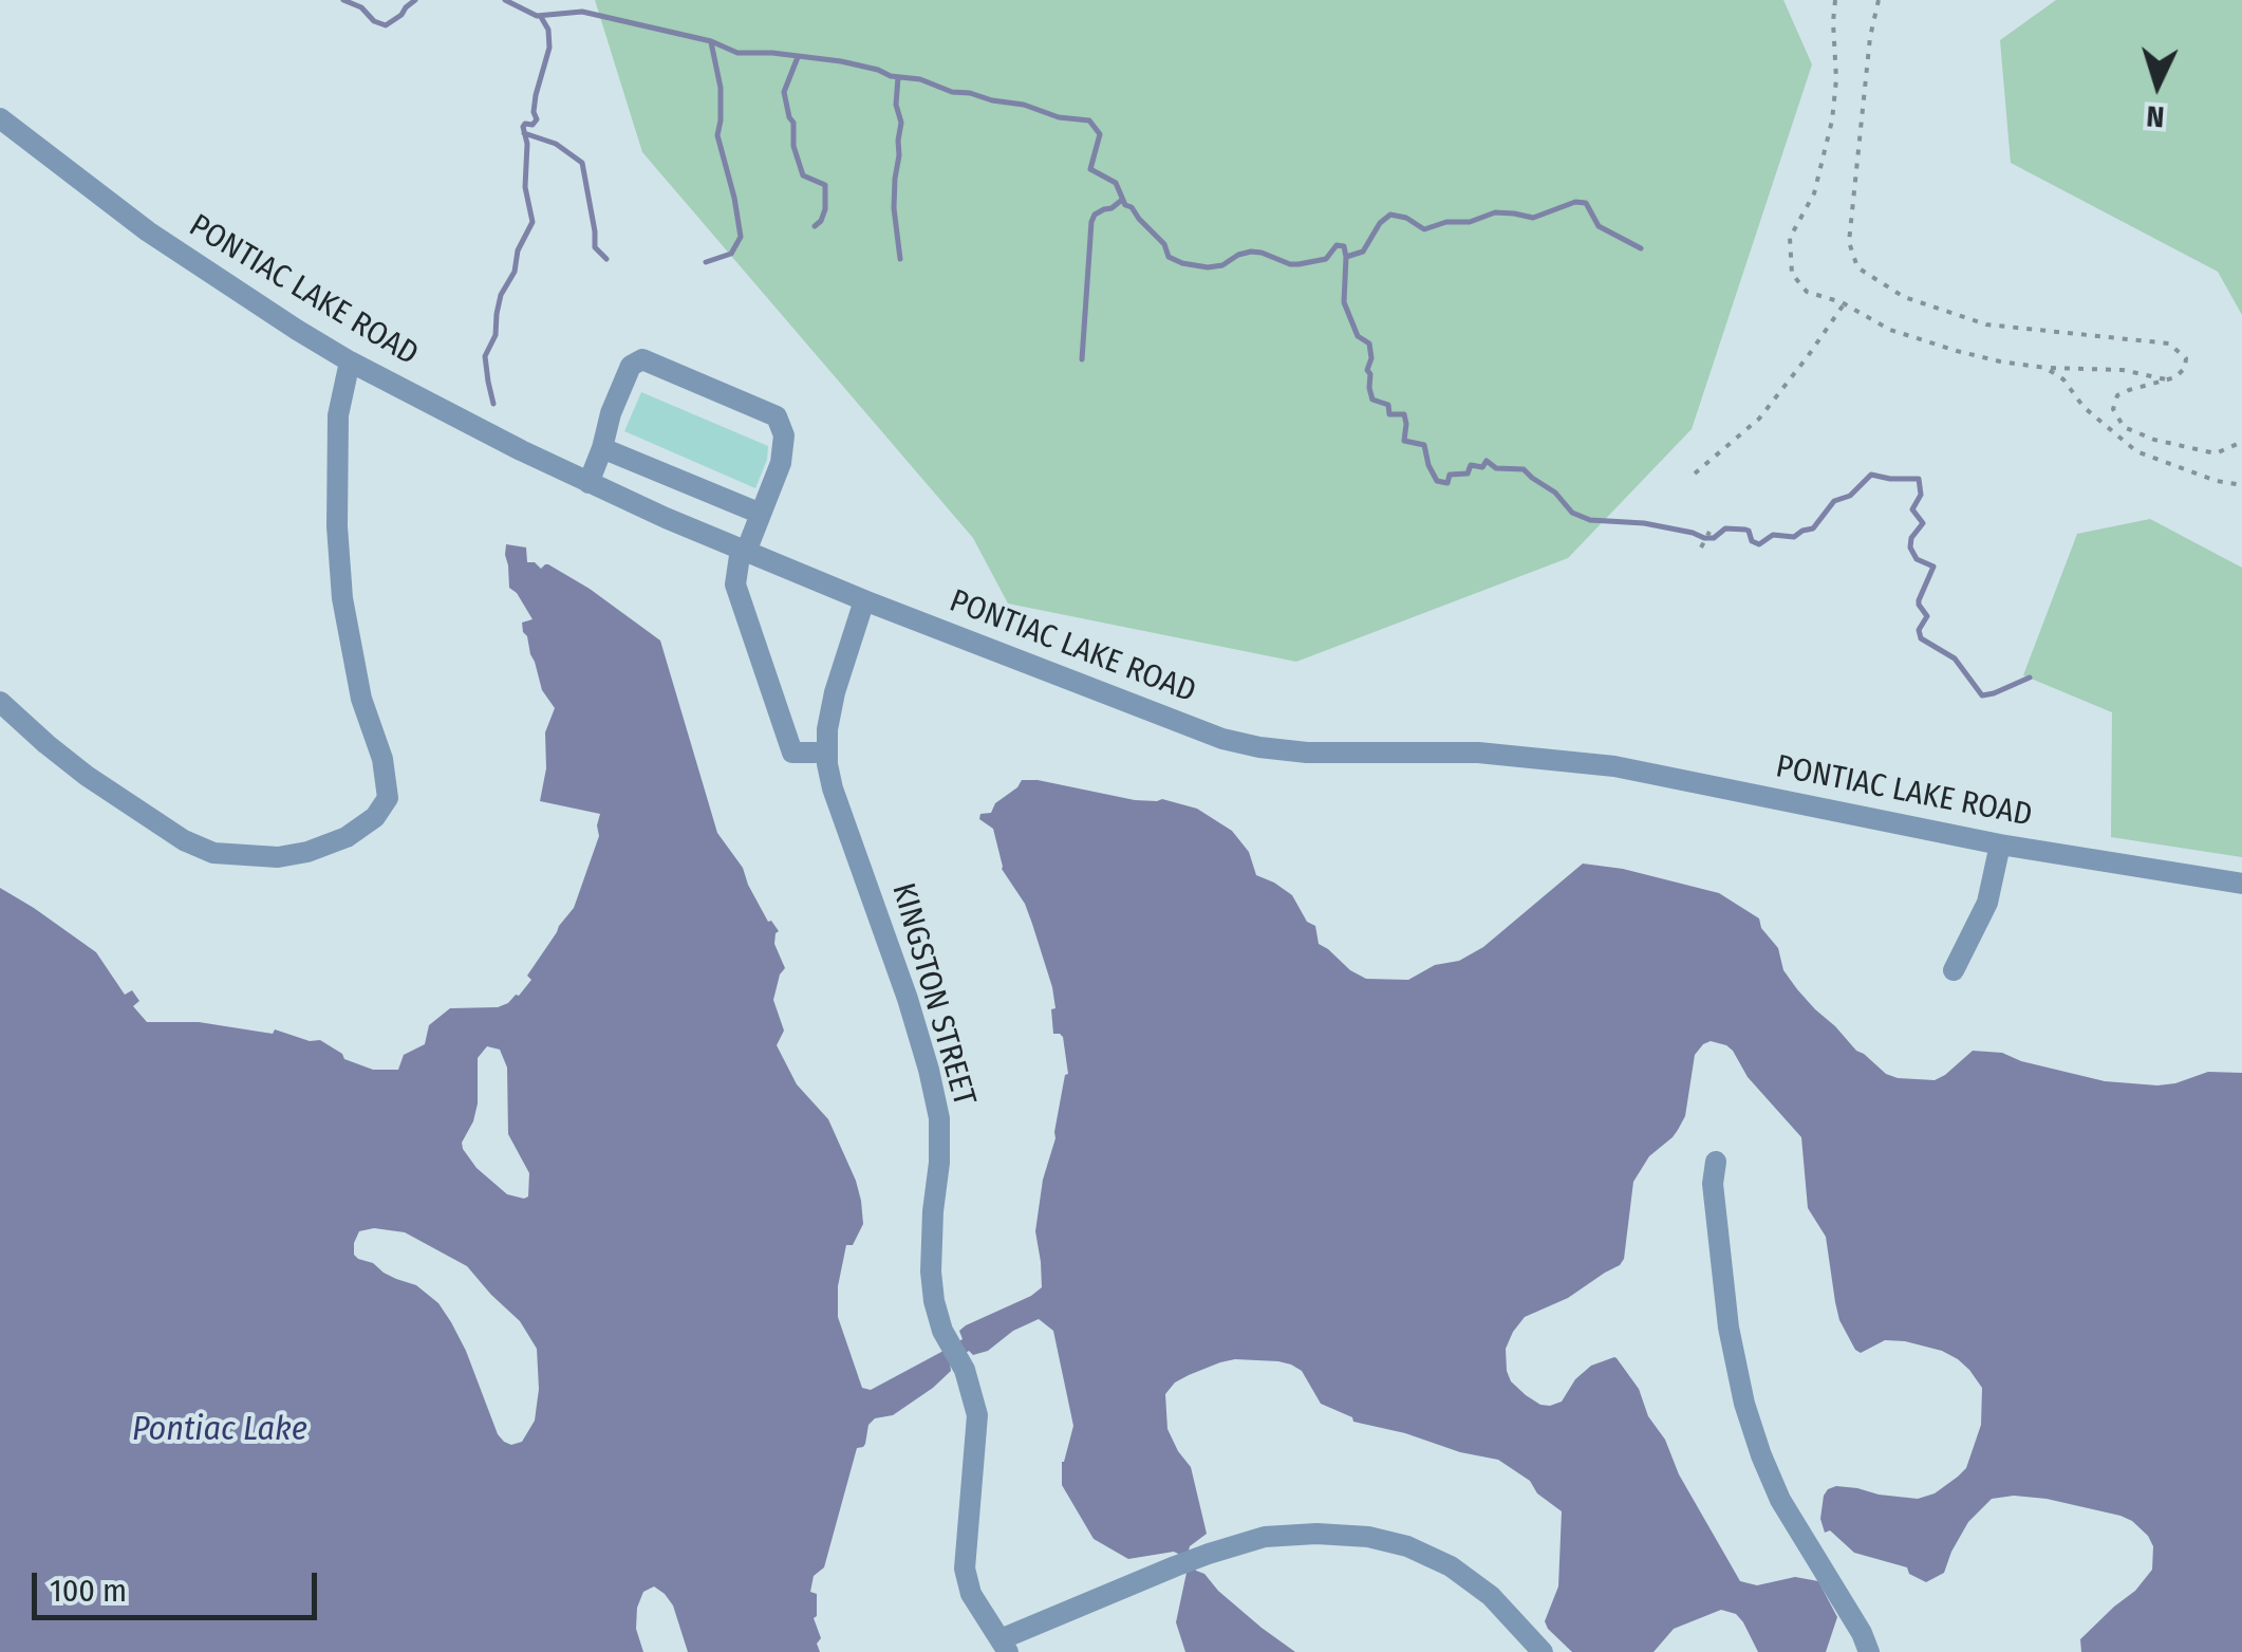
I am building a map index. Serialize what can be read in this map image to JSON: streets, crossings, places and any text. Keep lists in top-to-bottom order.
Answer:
{
  "streets": {
    "street": ["PONTIAC LAKE ROAD", "KINGSTON STREET"]
  },
  "crossings": [
    ["PONTIAC LAKE ROAD", "KINGSTON STREET"]
  ],
  "water": ["Pontiac Lake"],
  "scale_bar": "100 m",
  "north": "bottom"
}
